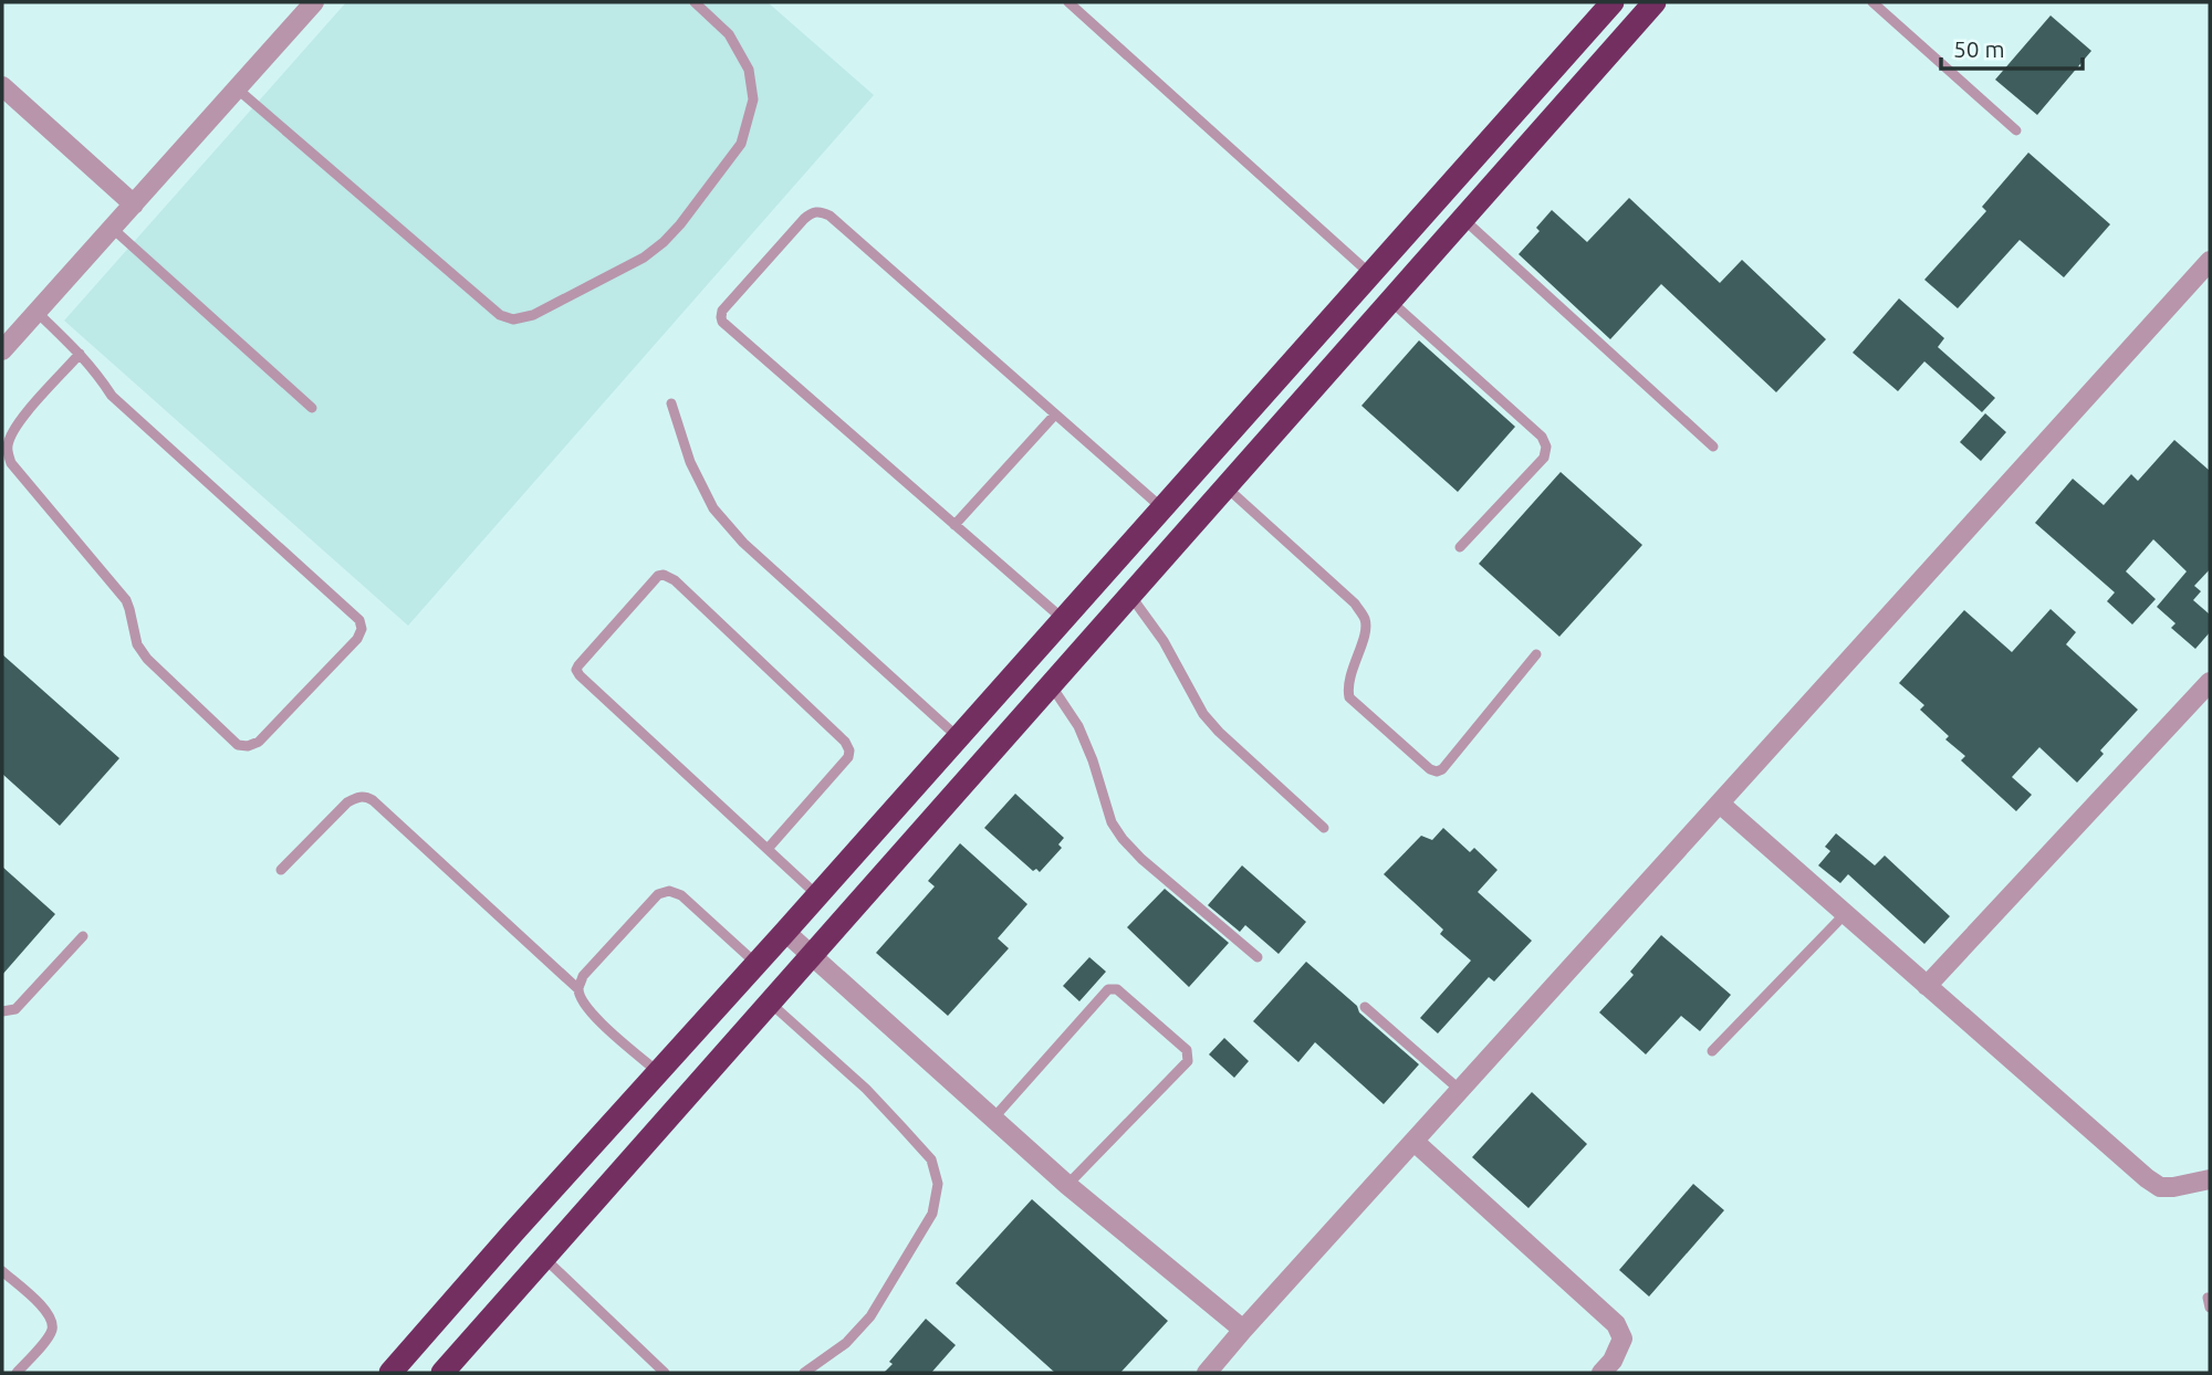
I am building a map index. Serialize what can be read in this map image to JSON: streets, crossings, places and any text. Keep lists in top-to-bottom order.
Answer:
{
  "scale_bar": "50 m"
}
